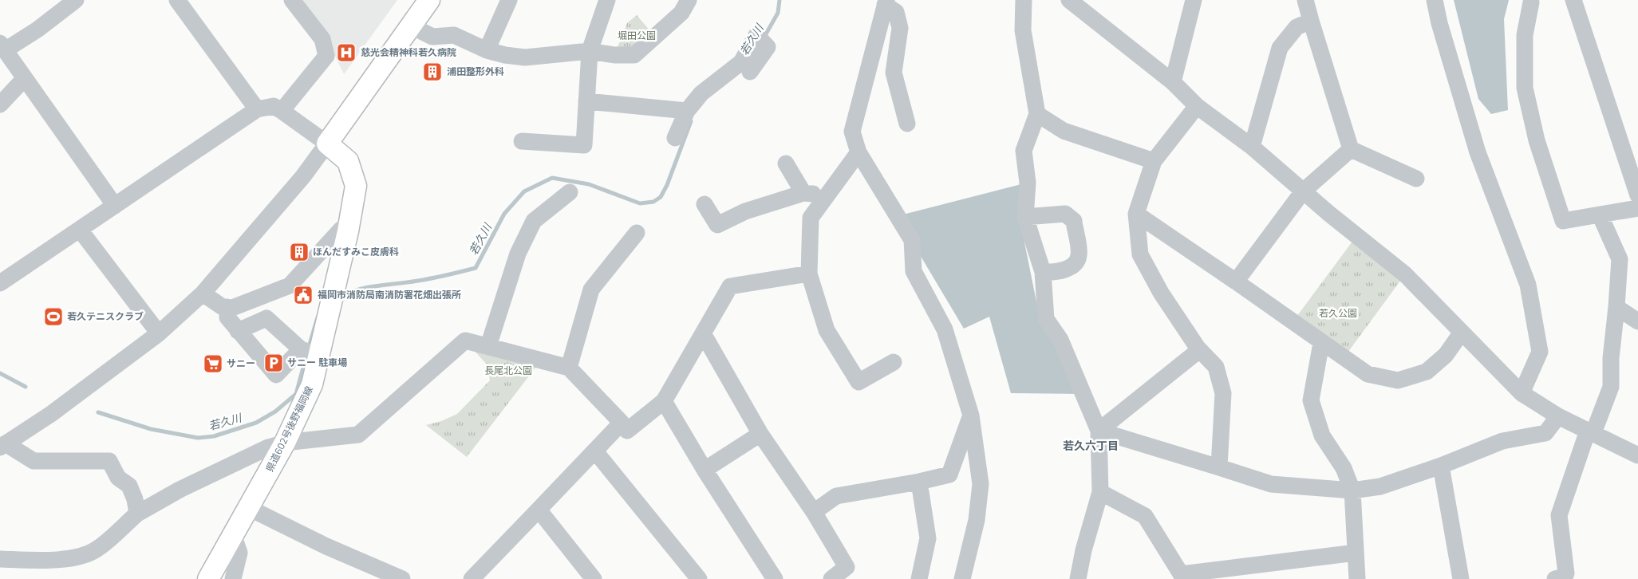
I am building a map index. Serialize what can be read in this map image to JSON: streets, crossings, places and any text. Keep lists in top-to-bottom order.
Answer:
{
  "streets": {
    "main road": ["県道602号後野福岡線"]
  },
  "districts": ["若久六丁目"],
  "water": ["若久川"],
  "parks": ["堀田公園", "若久公園", "長尾北公園"],
  "places": {
    "hospital": ["慈光会精神科若久病院"],
    "building": ["浦田整形外科", "ほんだすみこ皮膚科"],
    "public building": ["福岡市消防局南消防署花畑出張所"],
    "sports": ["若久テニスクラブ"],
    "parking": ["サニー 駐車場"],
    "supermarket": ["サニー"]
  }
}
